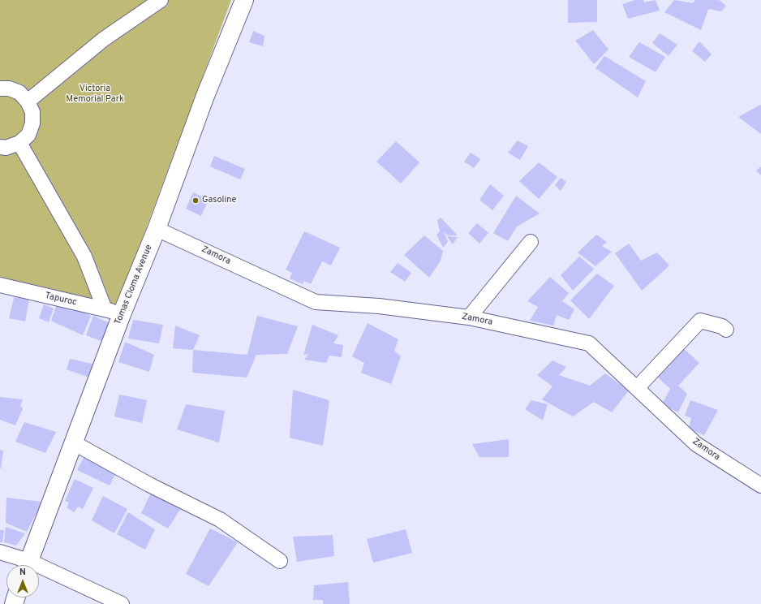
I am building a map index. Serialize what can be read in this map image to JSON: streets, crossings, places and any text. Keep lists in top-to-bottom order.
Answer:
{
  "streets": {
    "main road": ["Tomas Cloma Avenue"],
    "street": ["Zamora", "Tapuroc"]
  },
  "crossings": [
    ["Zamora", "Tomas Cloma Avenue"],
    ["Tomas Cloma Avenue", "Tapuroc"]
  ],
  "parks": ["Victoria Memorial Park"],
  "places": ["Gasoline"],
  "north": "top"
}
